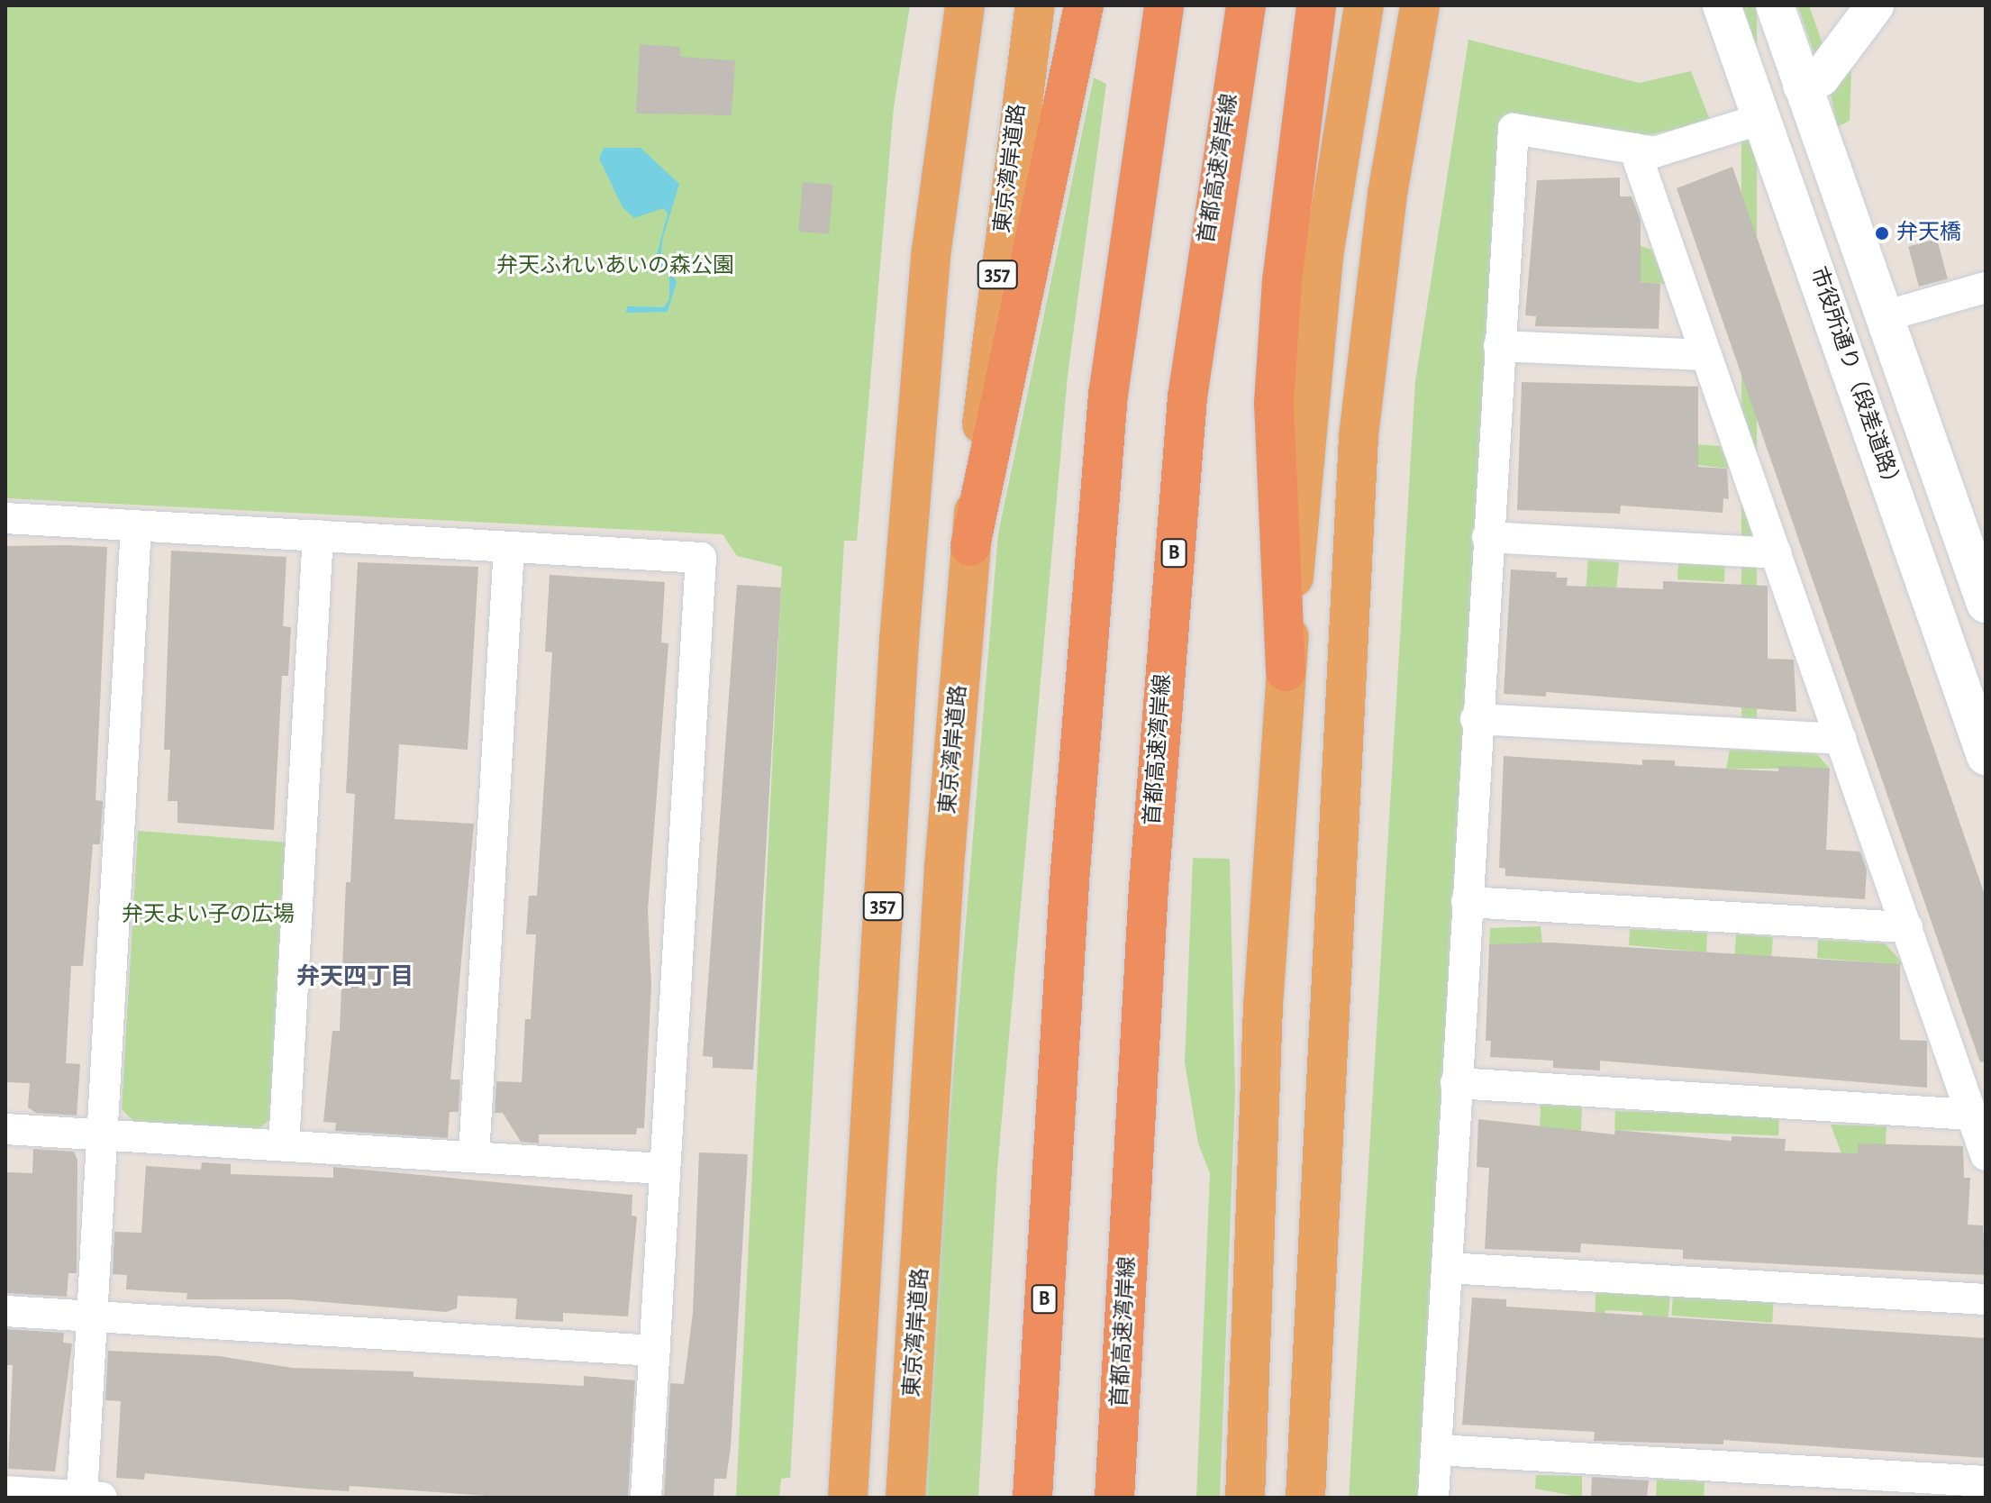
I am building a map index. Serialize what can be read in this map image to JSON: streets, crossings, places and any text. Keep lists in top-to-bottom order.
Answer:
{
  "streets": {
    "highway": [
      "東京湾岸道路",
      "首都高速湾岸線",
      "357",
      "B"
    ],
    "street": ["市役所通り（段差道路）"]
  },
  "districts": ["弁天四丁目"],
  "parks": ["弁天ふれいあいの森公園", "弁天よい子の広場"],
  "places": ["弁天橋"]
}
